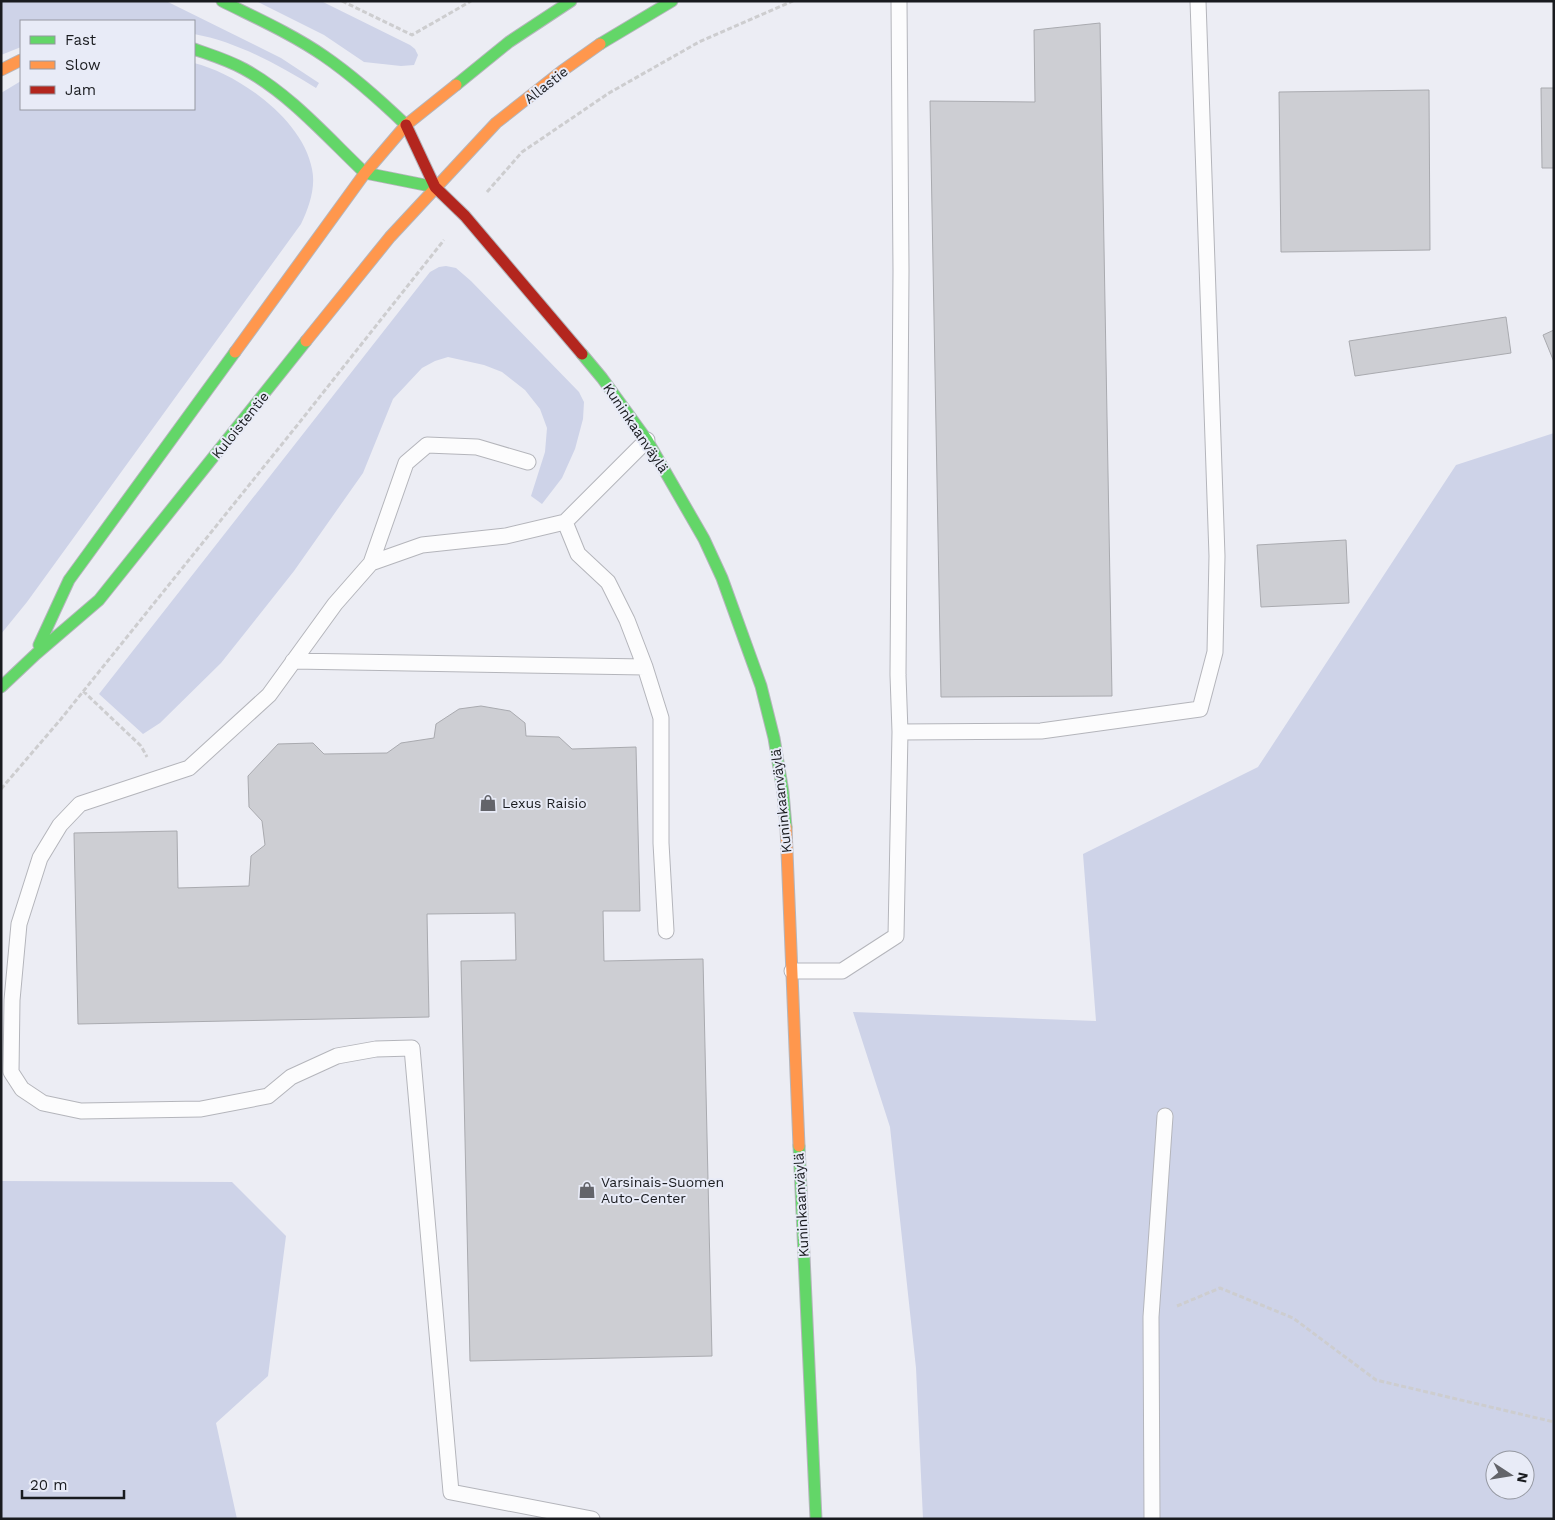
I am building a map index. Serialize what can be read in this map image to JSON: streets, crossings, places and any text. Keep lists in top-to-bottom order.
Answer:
{
  "streets": {
    "main road": ["Allastie", "Kuloistentie", "Kuninkaanväylä"]
  },
  "crossings": [
    ["Allastie", "Kuloistentie"],
    ["Allastie", "Kuninkaanväylä"],
    ["Kuloistentie", "Kuninkaanväylä"]
  ],
  "places": {
    "shop": ["Lexus Raisio", "Varsinais-Suomen Auto-Center"]
  },
  "legend": ["Fast", "Slow", "Jam"],
  "scale_bar": "20 m",
  "north": "right"
}
